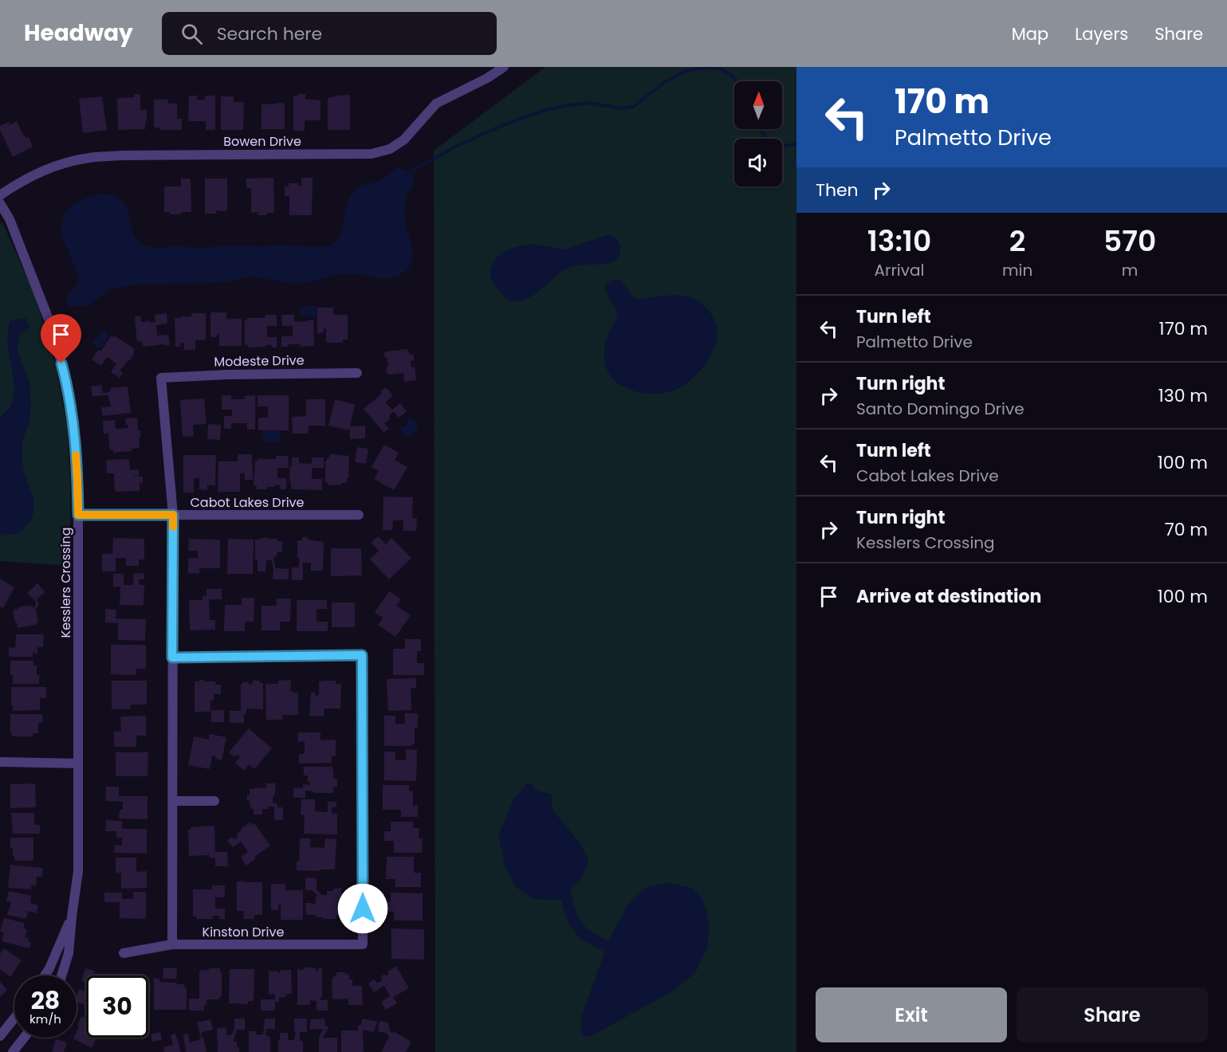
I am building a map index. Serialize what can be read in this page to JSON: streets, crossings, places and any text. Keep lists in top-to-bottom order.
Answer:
{
  "streets": {
    "street": [
      "Bowen Drive",
      "Modeste Drive",
      "Cabot Lakes Drive",
      "Kesslers Crossing",
      "Kinston Drive"
    ]
  },
  "crossings": [
    ["Modeste Drive", "Cabot Lakes Drive"],
    ["Cabot Lakes Drive", "Kesslers Crossing"]
  ],
  "north": "top",
  "page": {
    "header": "Headway",
    "search": "Search here",
    "nav": ["Map", "Layers", "Share"],
    "turn": ["170 m", "Palmetto Drive"],
    "then": "Then",
    "eta": [
      "13:10",
      "Arrival",
      "2",
      "min",
      "570",
      "m"
    ],
    "list": [
      {
        "name": "Turn left",
        "note": "Palmetto Drive",
        "value": "170 m"
      },
      {
        "name": "Turn right",
        "note": "Santo Domingo Drive",
        "value": "130 m"
      },
      {
        "name": "Turn left",
        "note": "Cabot Lakes Drive",
        "value": "100 m"
      },
      {
        "name": "Turn right",
        "note": "Kesslers Crossing",
        "value": "70 m"
      },
      {
        "name": "Arrive at destination",
        "value": "100 m"
      }
    ],
    "speed": "28 km/h",
    "limit": "30",
    "buttons": ["Exit", "Share"]
  }
}
